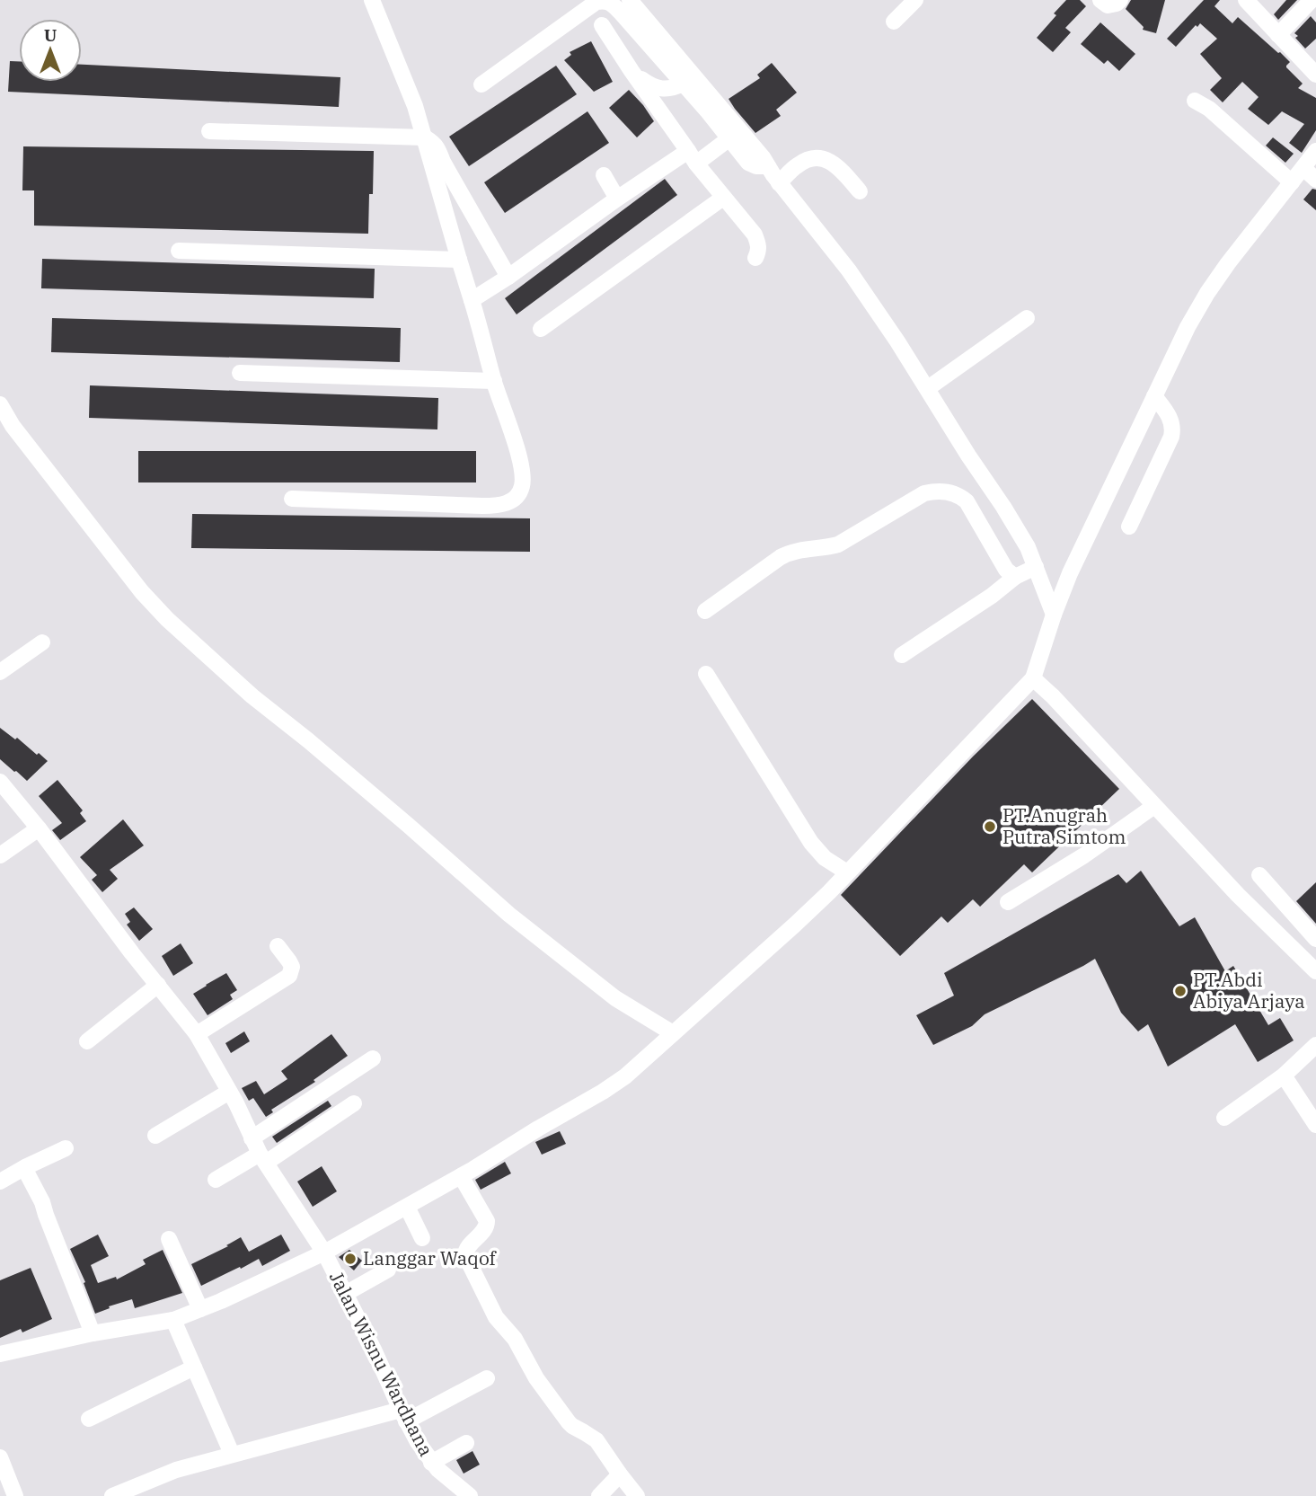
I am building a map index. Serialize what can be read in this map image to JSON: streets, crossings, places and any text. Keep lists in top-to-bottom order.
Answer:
{
  "streets": {
    "street": ["Jalan Wisnu Wardhana"]
  },
  "places": ["PT.Anugrah Putra Simtom", "PT.Abdi Abiya Arjaya", "Langgar Waqof"],
  "north": "top"
}
